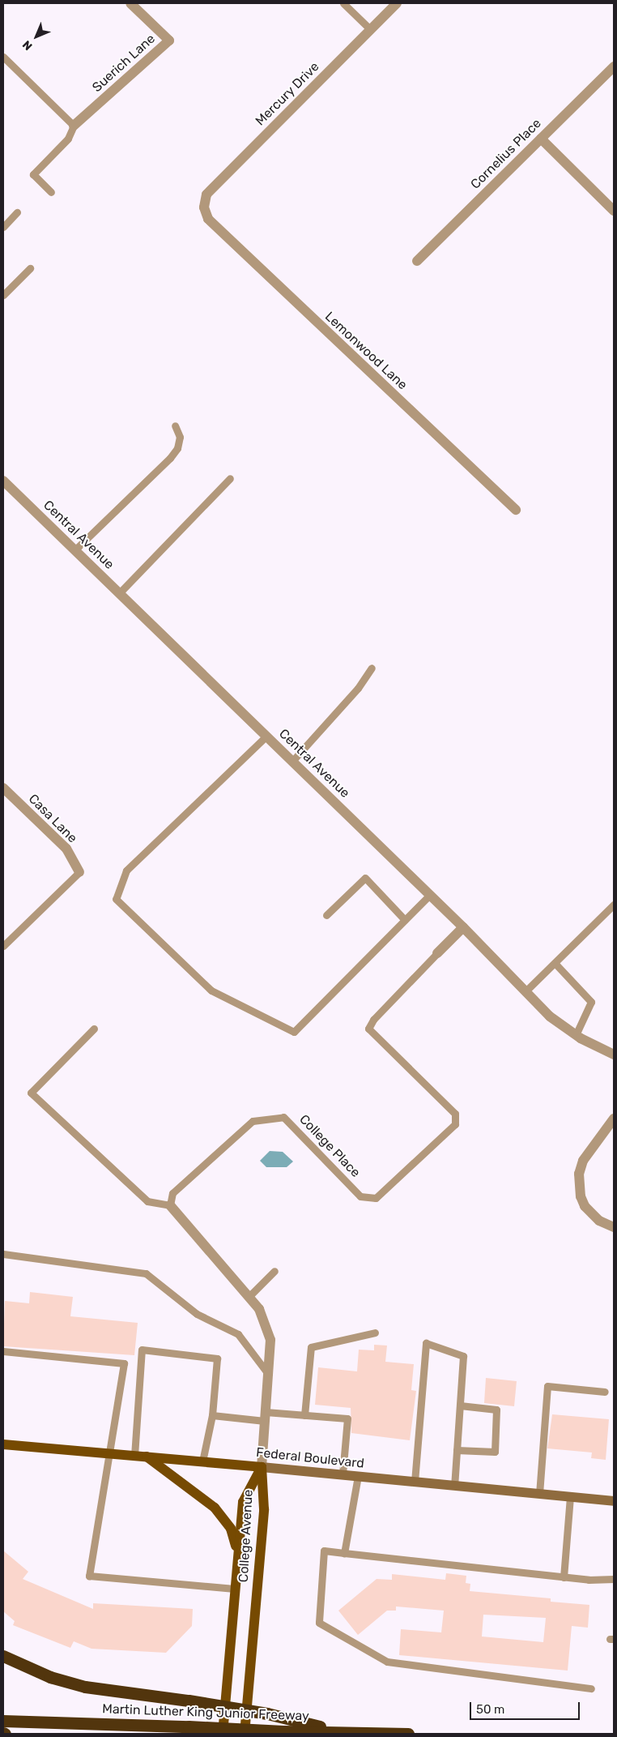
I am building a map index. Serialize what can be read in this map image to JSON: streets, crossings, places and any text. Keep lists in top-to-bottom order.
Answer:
{
  "streets": {
    "highway": ["Martin Luther King Junior Freeway"],
    "main road": ["Federal Boulevard", "College Avenue"],
    "street": [
      "Suerich Lane",
      "Mercury Drive",
      "Cornelius Place",
      "Lemonwood Lane",
      "Central Avenue",
      "Casa Lane",
      "College Place"
    ]
  },
  "crossings": [
    ["Mercury Drive", "Lemonwood Lane"],
    ["Central Avenue", "College Place"],
    ["Federal Boulevard", "College Avenue"]
  ],
  "scale_bar": "50 m",
  "north": "bottom left"
}
